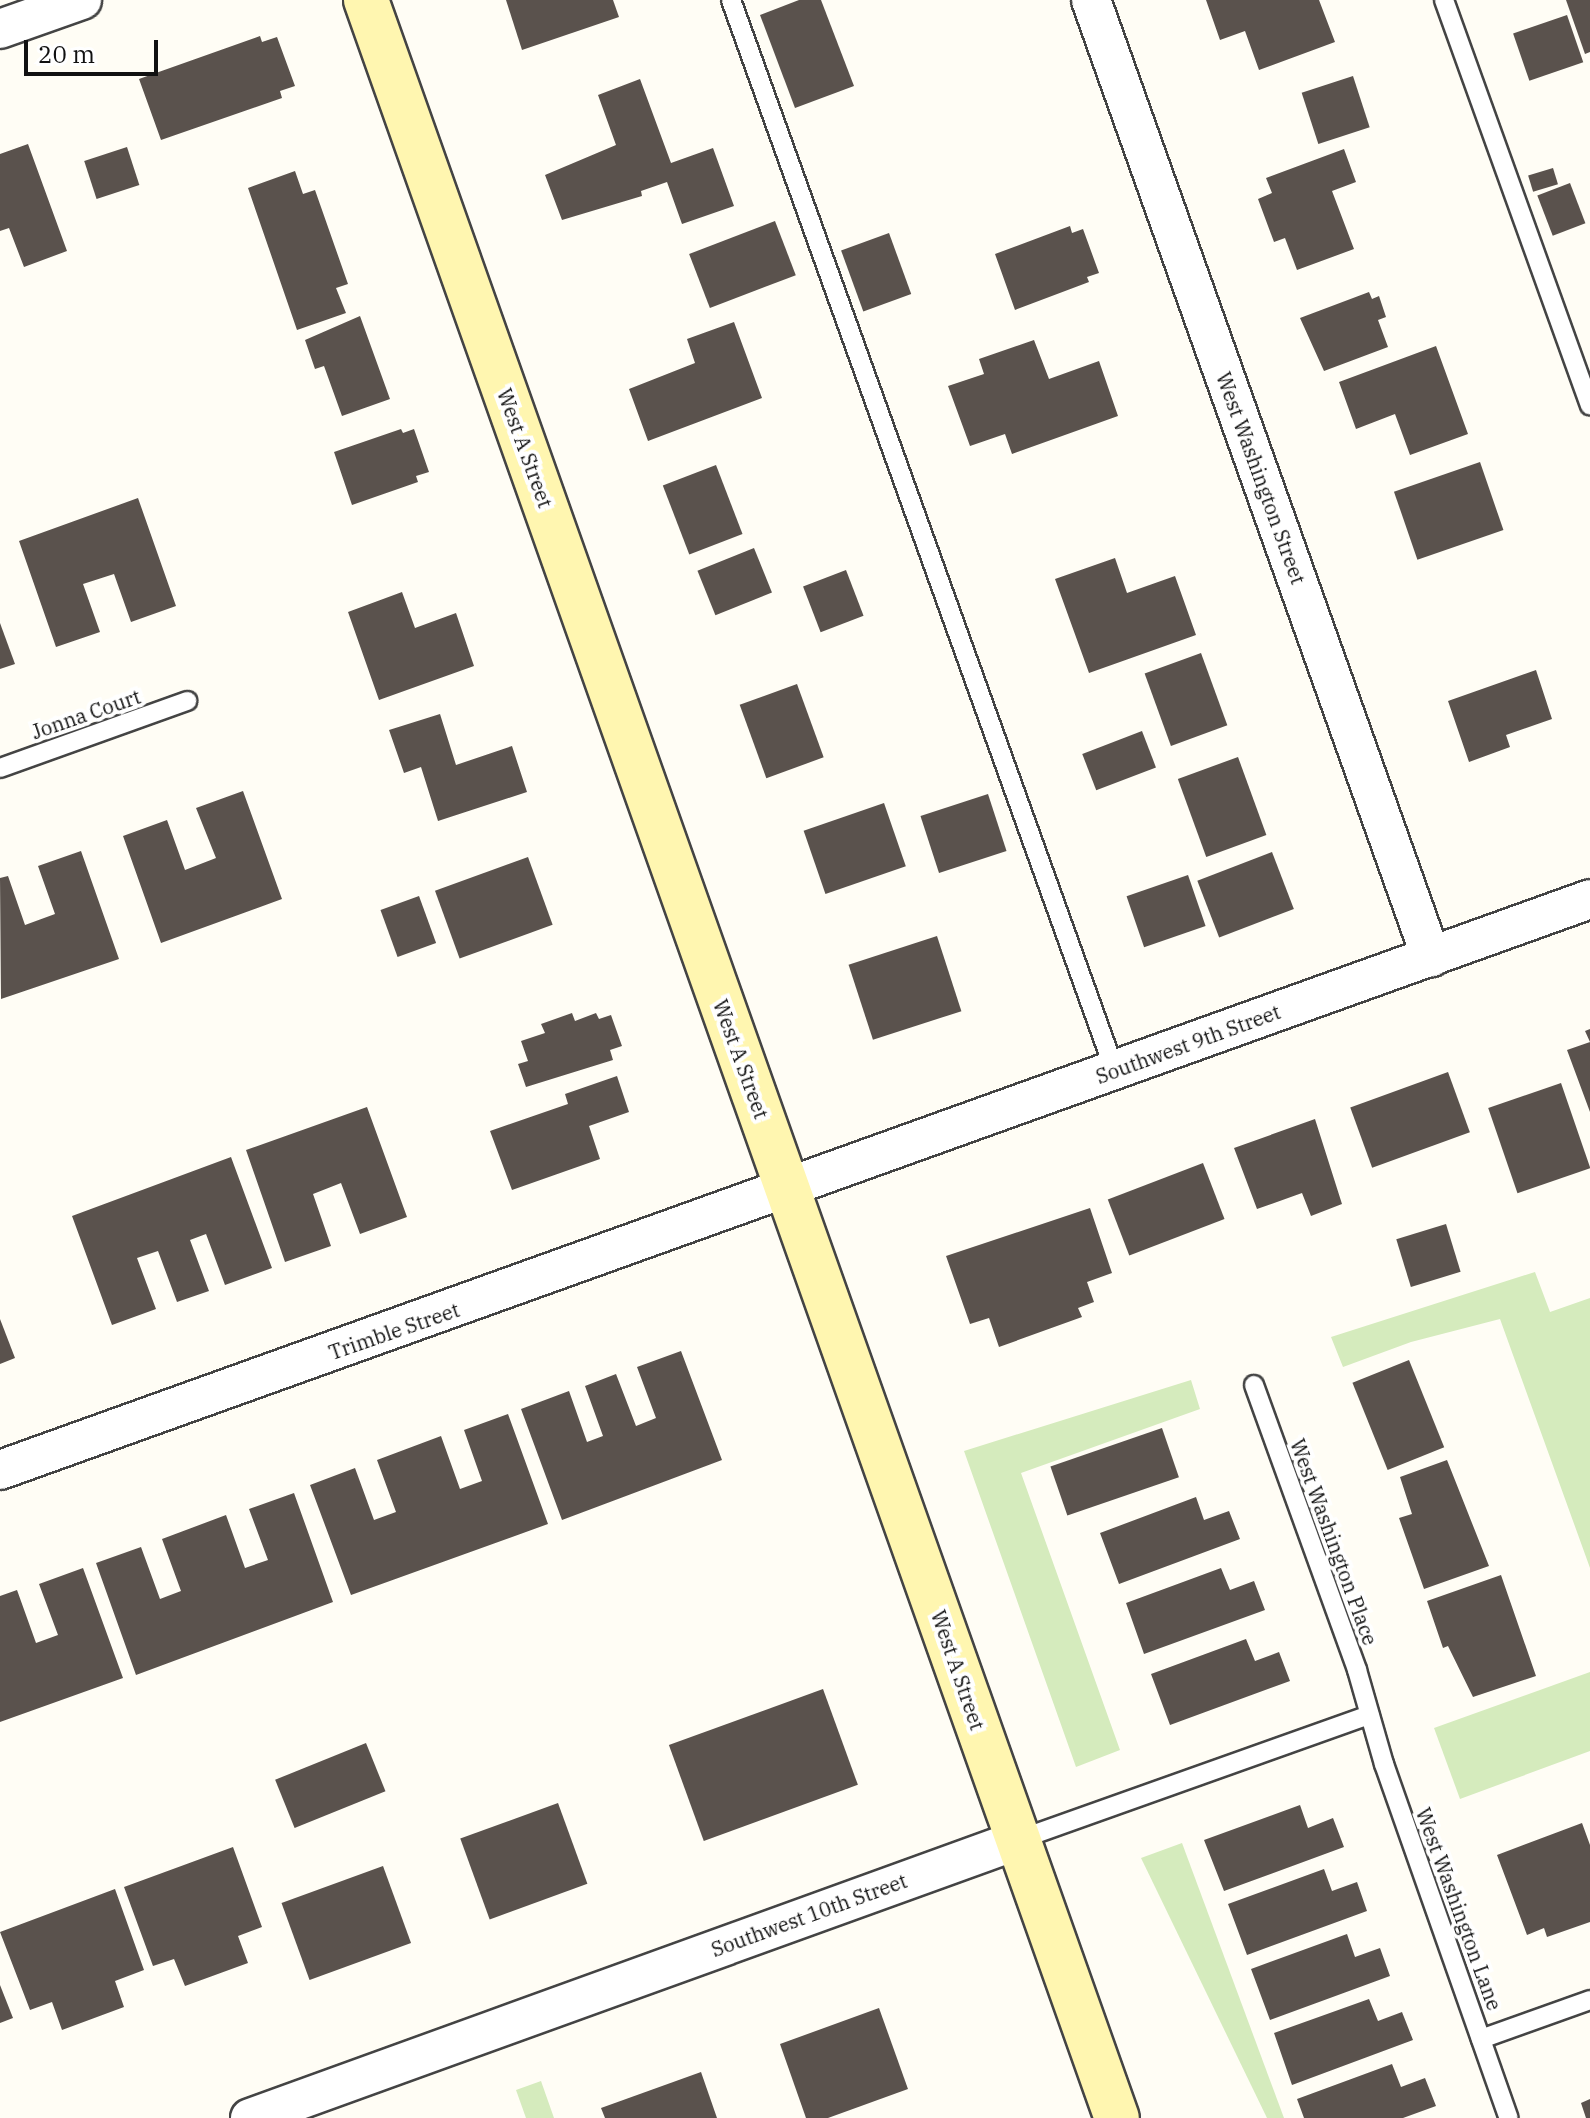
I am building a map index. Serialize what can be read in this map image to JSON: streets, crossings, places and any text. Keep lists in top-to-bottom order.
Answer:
{
  "streets": {
    "main road": ["West A Street"],
    "street": [
      "West Washington Street",
      "Southwest 9th Street",
      "Trimble Street",
      "Southwest 10th Street"
    ],
    "lane": ["Jonna Court", "West Washington Place", "West Washington Lane"]
  },
  "crossings": [
    ["West A Street", "Southwest 9th Street"],
    ["West A Street", "Trimble Street"],
    ["West A Street", "Southwest 10th Street"],
    ["West Washington Street", "Southwest 9th Street"],
    ["Southwest 9th Street", "Trimble Street"],
    ["West Washington Place", "West Washington Lane"],
    ["West Washington Place", "Southwest 10th Street"],
    ["West Washington Lane", "Southwest 10th Street"]
  ],
  "scale_bar": "20 m"
}
